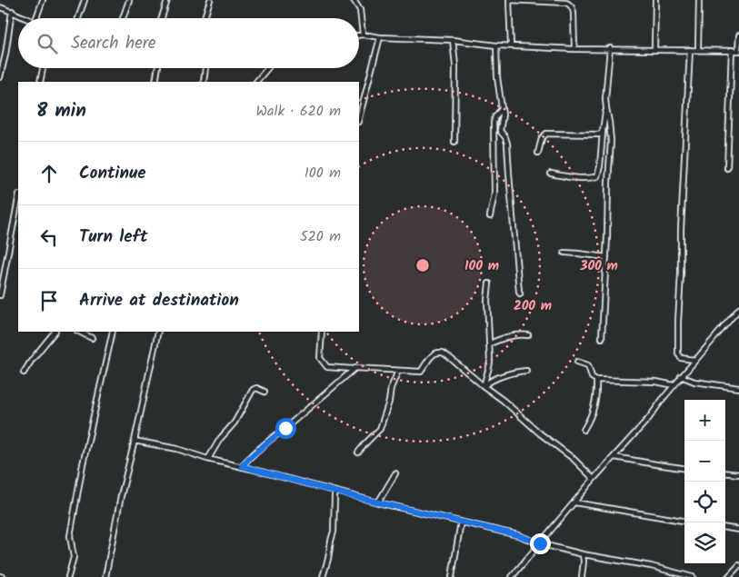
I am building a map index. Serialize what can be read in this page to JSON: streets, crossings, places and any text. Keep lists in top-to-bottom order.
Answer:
{
  "page": {
    "search": "Search here",
    "heading": ["8 min", "Walk · 620 m"],
    "list": [
      ["Continue", "100 m"],
      ["Turn left", "520 m"],
      "Arrive at destination"
    ],
    "map_buttons": ["+", "−"]
  },
  "rings": ["100 m", "300 m", "200 m"]
}
